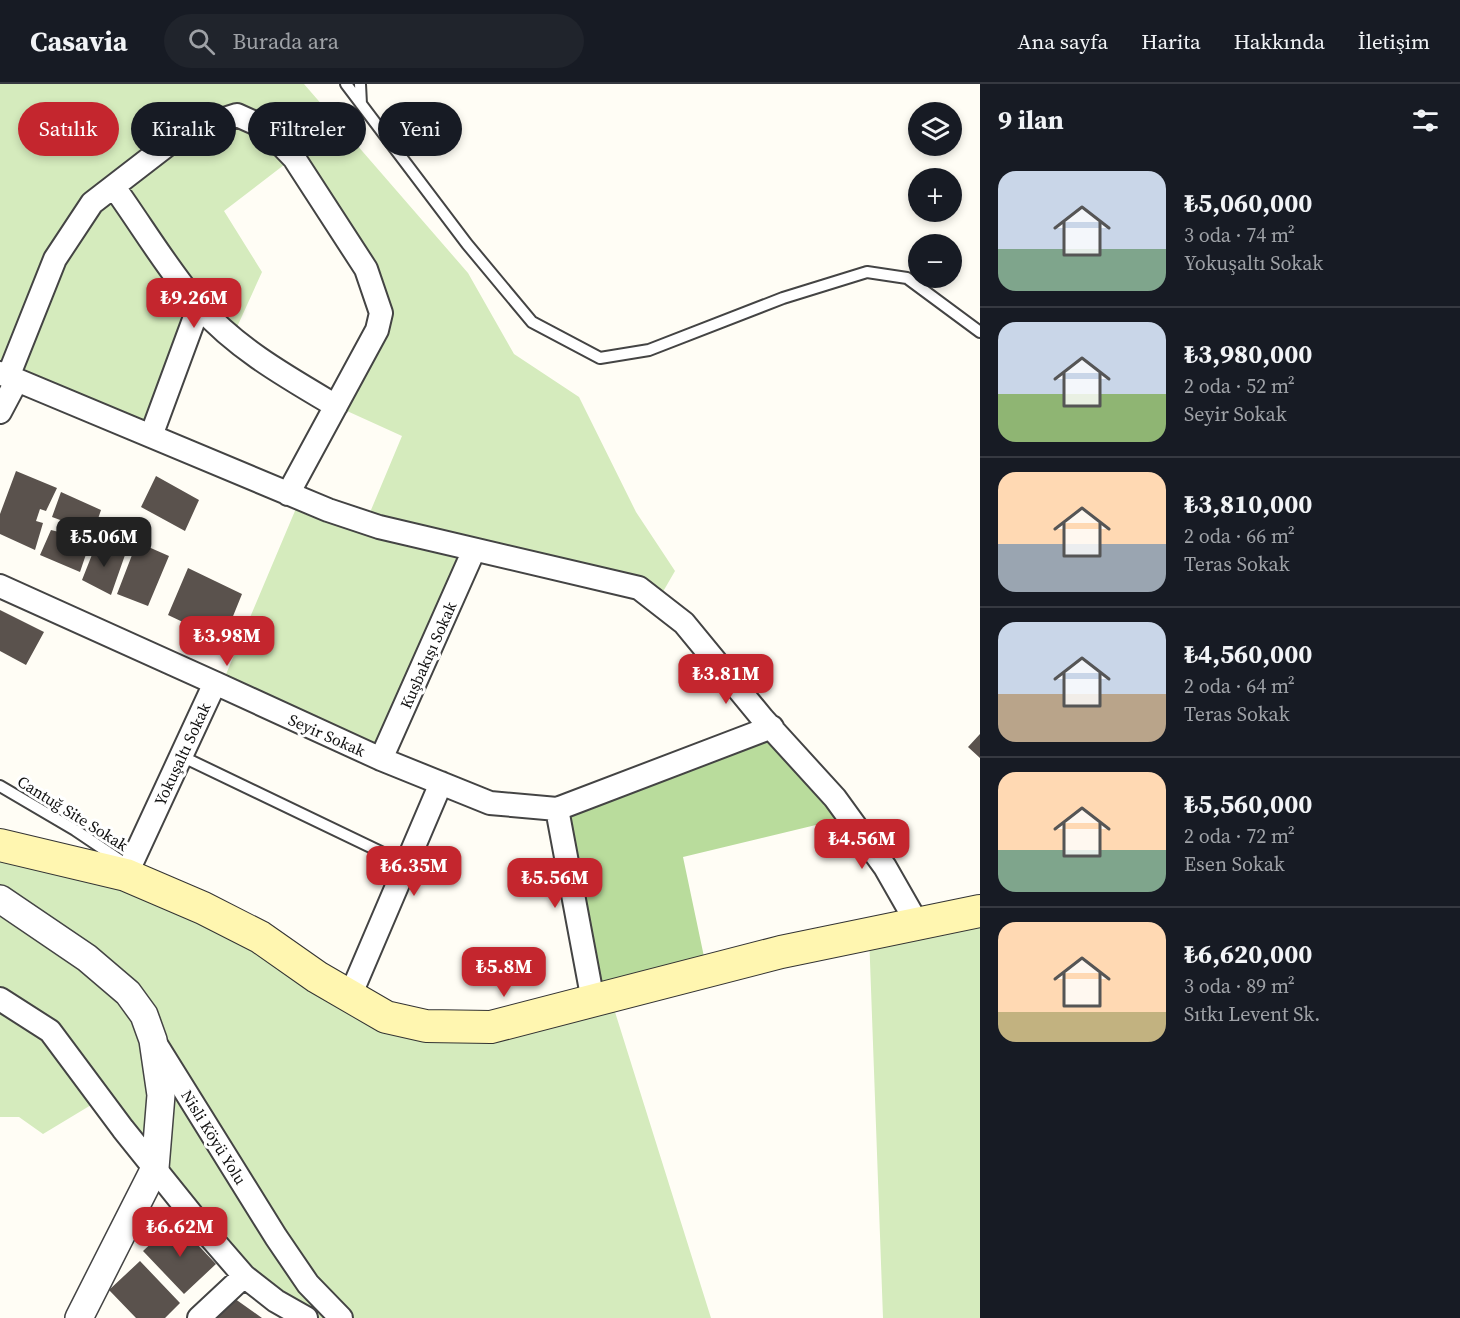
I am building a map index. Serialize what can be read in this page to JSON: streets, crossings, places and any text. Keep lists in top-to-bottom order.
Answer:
{
  "streets": {
    "street": [
      "Kuşbakışı Sokak",
      "Seyir Sokak",
      "Yokuşaltı Sokak",
      "Nisli Köyü Yolu"
    ],
    "lane": ["Cantuğ Site Sokak"]
  },
  "crossings": [
    ["Kuşbakışı Sokak", "Seyir Sokak"],
    ["Seyir Sokak", "Yokuşaltı Sokak"],
    ["Yokuşaltı Sokak", "Cantuğ Site Sokak"]
  ],
  "page": {
    "header": "Casavia",
    "search": "Burada ara",
    "nav": [
      "Ana sayfa",
      "Harita",
      "Hakkında",
      "İletişim"
    ],
    "heading": "9 ilan",
    "map_buttons": ["+", "−"],
    "chip": [
      "Satılık",
      "Kiralık",
      "Filtreler",
      "Yeni"
    ],
    "list": [
      {
        "name": "₺5,060,000",
        "note": "3 oda · 74 m² · Yokuşaltı Sokak"
      },
      {
        "name": "₺3,980,000",
        "note": "2 oda · 52 m² · Seyir Sokak"
      },
      {
        "name": "₺3,810,000",
        "note": "2 oda · 66 m² · Teras Sokak"
      },
      {
        "name": "₺4,560,000",
        "note": "2 oda · 64 m² · Teras Sokak"
      },
      {
        "name": "₺5,560,000",
        "note": "2 oda · 72 m² · Esen Sokak"
      },
      {
        "name": "₺6,620,000",
        "note": "3 oda · 89 m² · Sıtkı Levent Sk."
      }
    ],
    "price": [
      "₺9.26M",
      "₺5.06M",
      "₺3.98M",
      "₺3.81M",
      "₺4.56M",
      "₺6.35M",
      "₺5.56M",
      "₺5.8M",
      "₺6.62M"
    ]
  }
}
